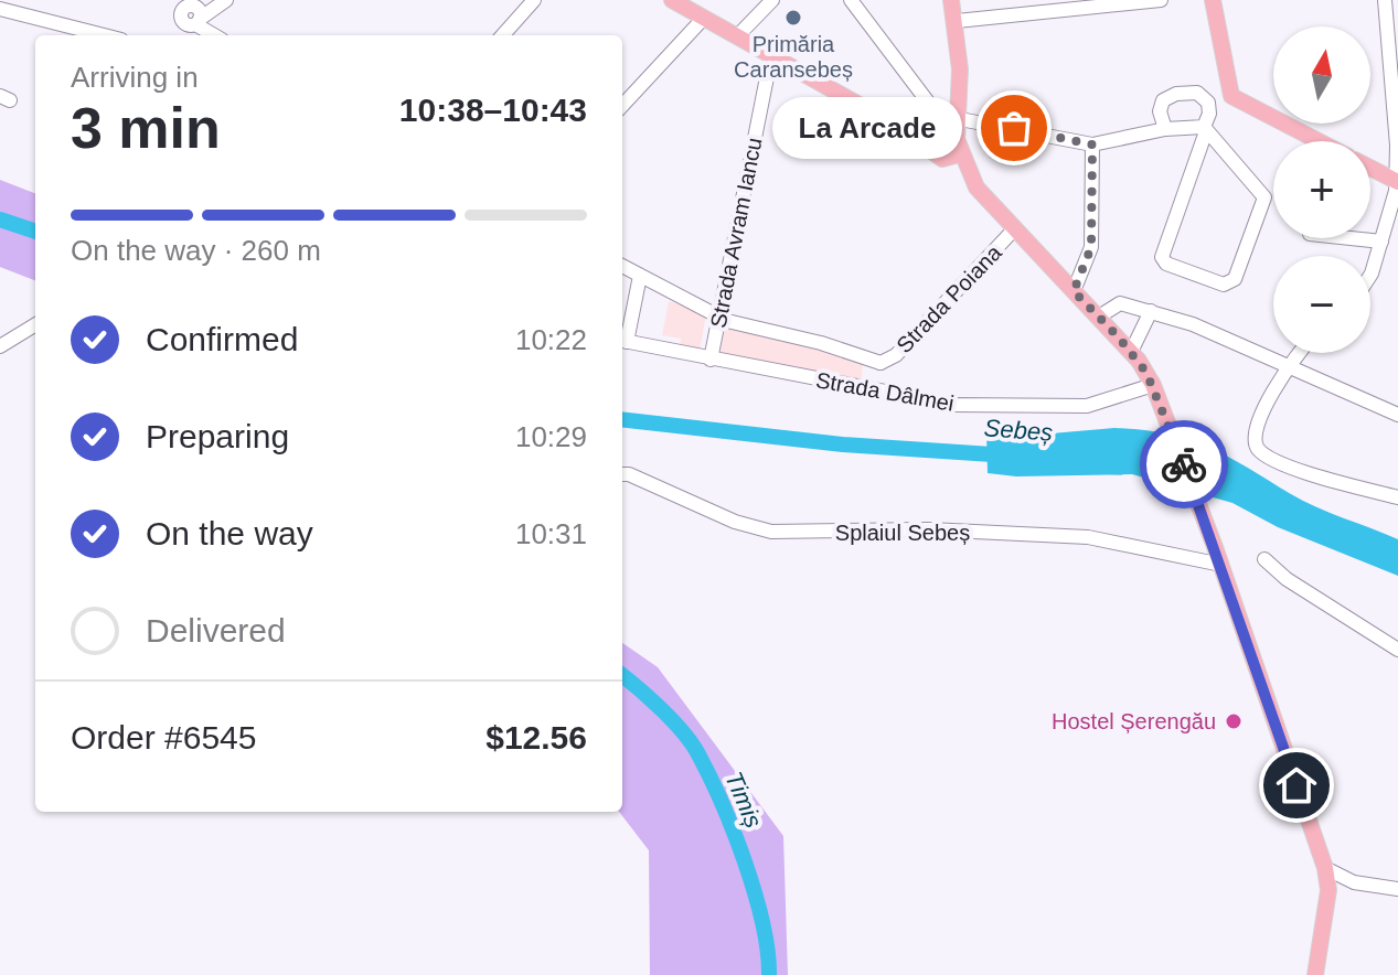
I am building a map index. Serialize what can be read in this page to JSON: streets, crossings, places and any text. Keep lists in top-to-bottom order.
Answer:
{
  "streets": {
    "street": [
      "Strada Avram Iancu",
      "Strada Poiana",
      "Strada Dâlmei",
      "Splaiul Sebeș"
    ]
  },
  "crossings": [
    ["Strada Avram Iancu", "Strada Dâlmei"]
  ],
  "water": ["Sebeș", "Timiș"],
  "places": ["Primăria Caransebeș", "La Arcade", "Hostel Șerengău"],
  "north": "top",
  "page": {
    "map_buttons": ["+", "−"],
    "heading": ["3 min", "Arriving in", "10:38–10:43"],
    "panel": ["Order #6545", "$12.56"],
    "bubble": "La Arcade",
    "bar": "On the way · 260 m",
    "list": [
      ["Confirmed", "10:22"],
      ["Preparing", "10:29"],
      ["On the way", "10:31"],
      "Delivered"
    ]
  }
}
